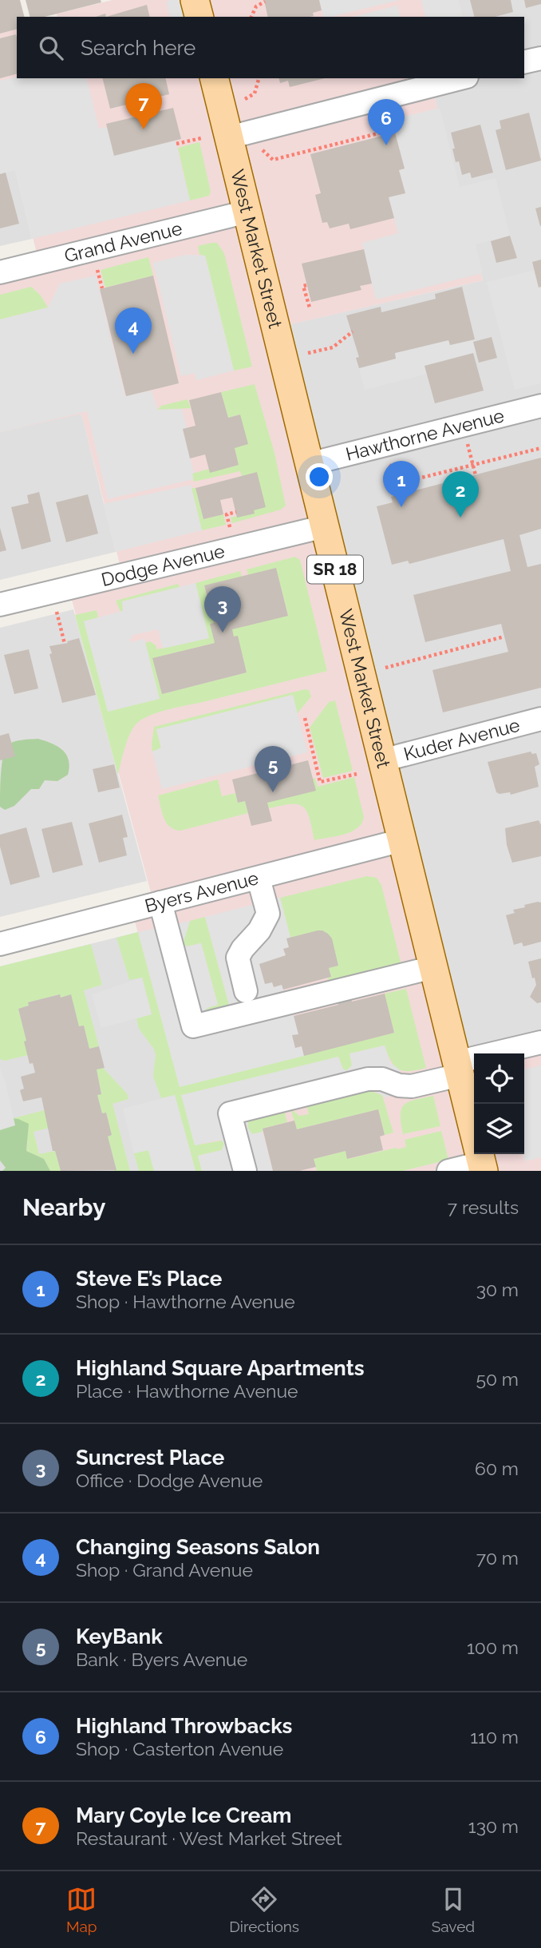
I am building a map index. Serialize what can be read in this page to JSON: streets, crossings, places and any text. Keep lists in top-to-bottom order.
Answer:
{
  "streets": {
    "main road": ["West Market Street", "SR 18"],
    "street": [
      "Grand Avenue",
      "Hawthorne Avenue",
      "Dodge Avenue",
      "Kuder Avenue",
      "Byers Avenue"
    ]
  },
  "crossings": [
    ["Grand Avenue", "West Market Street"],
    ["West Market Street", "Hawthorne Avenue"],
    ["West Market Street", "Dodge Avenue"],
    ["West Market Street", "Kuder Avenue"],
    ["West Market Street", "Byers Avenue"]
  ],
  "page": {
    "search": "Search here",
    "pins": [
      "7",
      "6",
      "4",
      "1",
      "2",
      "3",
      "5"
    ],
    "heading": ["Nearby", "7 results"],
    "list": [
      {
        "mark": "1",
        "name": "Steve E’s Place",
        "note": "Shop · Hawthorne Avenue",
        "value": "30 m"
      },
      {
        "mark": "2",
        "name": "Highland Square Apartments",
        "note": "Place · Hawthorne Avenue",
        "value": "50 m"
      },
      {
        "mark": "3",
        "name": "Suncrest Place",
        "note": "Office · Dodge Avenue",
        "value": "60 m"
      },
      {
        "mark": "4",
        "name": "Changing Seasons Salon",
        "note": "Shop · Grand Avenue",
        "value": "70 m"
      },
      {
        "mark": "5",
        "name": "KeyBank",
        "note": "Bank · Byers Avenue",
        "value": "100 m"
      },
      {
        "mark": "6",
        "name": "Highland Throwbacks",
        "note": "Shop · Casterton Avenue",
        "value": "110 m"
      },
      {
        "mark": "7",
        "name": "Mary Coyle Ice Cream",
        "note": "Restaurant · West Market Street",
        "value": "130 m"
      }
    ],
    "nav": ["Map", "Directions", "Saved"]
  }
}
